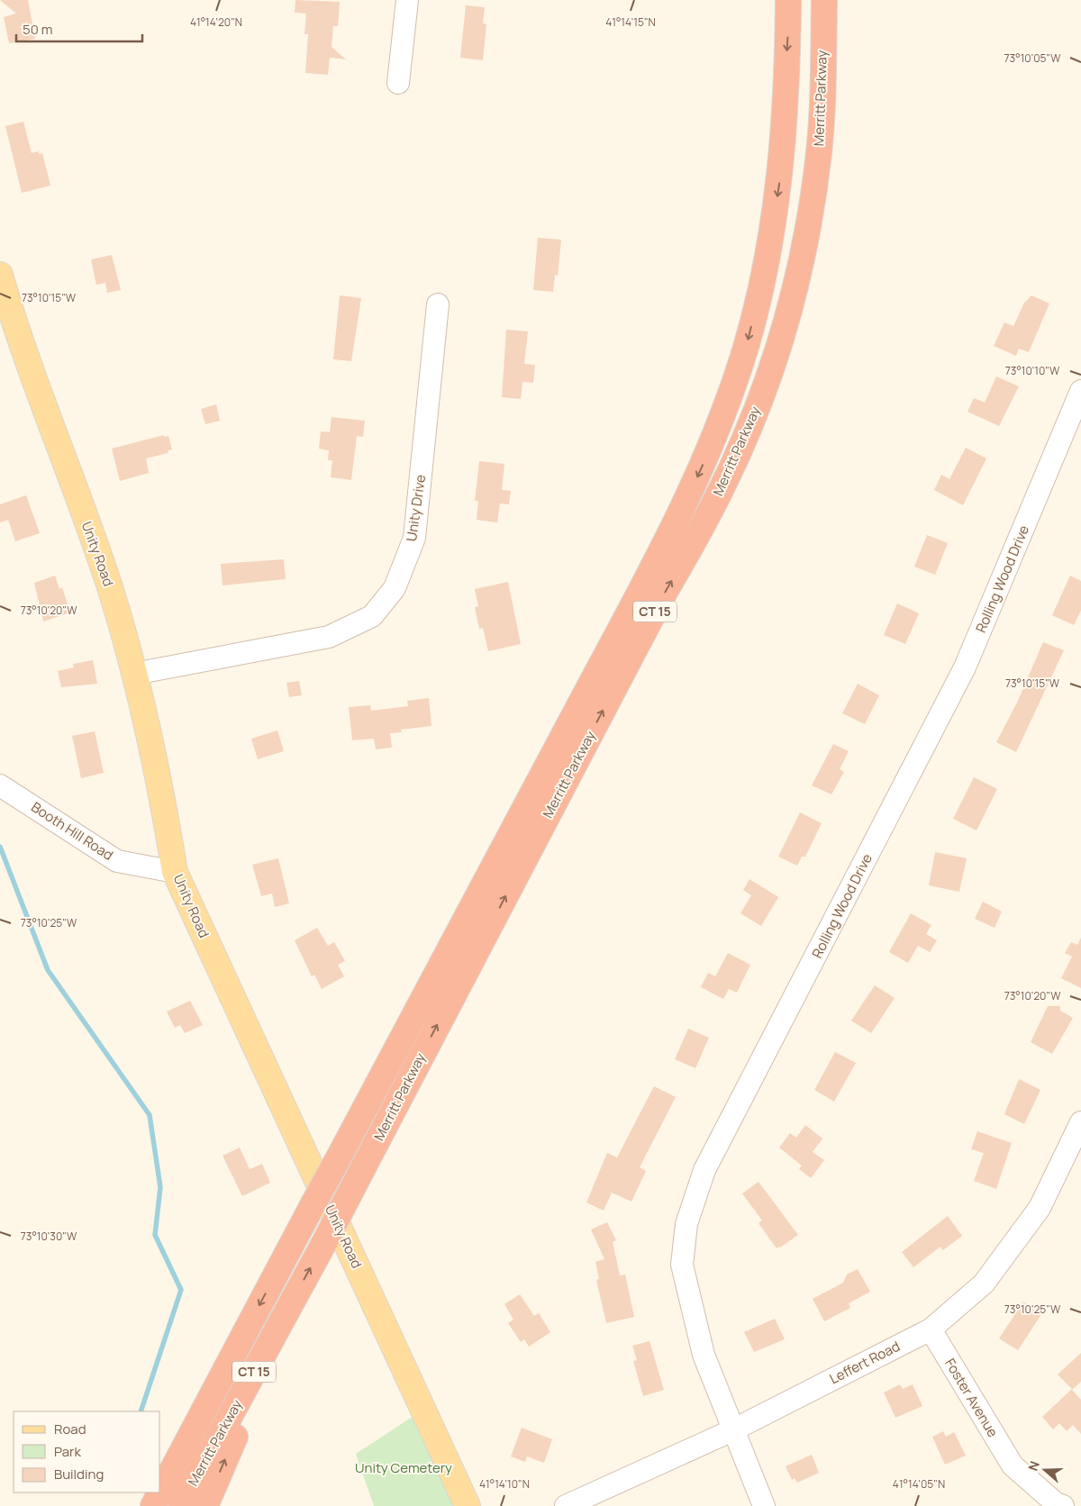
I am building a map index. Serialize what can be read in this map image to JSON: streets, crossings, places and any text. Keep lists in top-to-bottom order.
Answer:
{
  "streets": {
    "highway": ["Merritt Parkway", "CT 15"],
    "main road": ["Unity Road"],
    "street": [
      "Unity Drive",
      "Rolling Wood Drive",
      "Booth Hill Road",
      "Leffert Road",
      "Foster Avenue"
    ]
  },
  "crossings": [
    ["Unity Drive", "Unity Road"],
    ["Unity Road", "Booth Hill Road"],
    ["Rolling Wood Drive", "Leffert Road"],
    ["Leffert Road", "Foster Avenue"]
  ],
  "parks": ["Unity Cemetery"],
  "legend": ["Road", "Park", "Building"],
  "scale_bar": "50 m",
  "north": "left",
  "coordinates": [
    "41°14'20\"N",
    "41°14'15\"N",
    "73°10'05\"W",
    "73°10'15\"W",
    "73°10'10\"W",
    "73°10'20\"W",
    "73°10'25\"W",
    "73°10'30\"W",
    "41°14'10\"N",
    "41°14'05\"N"
  ]
}
